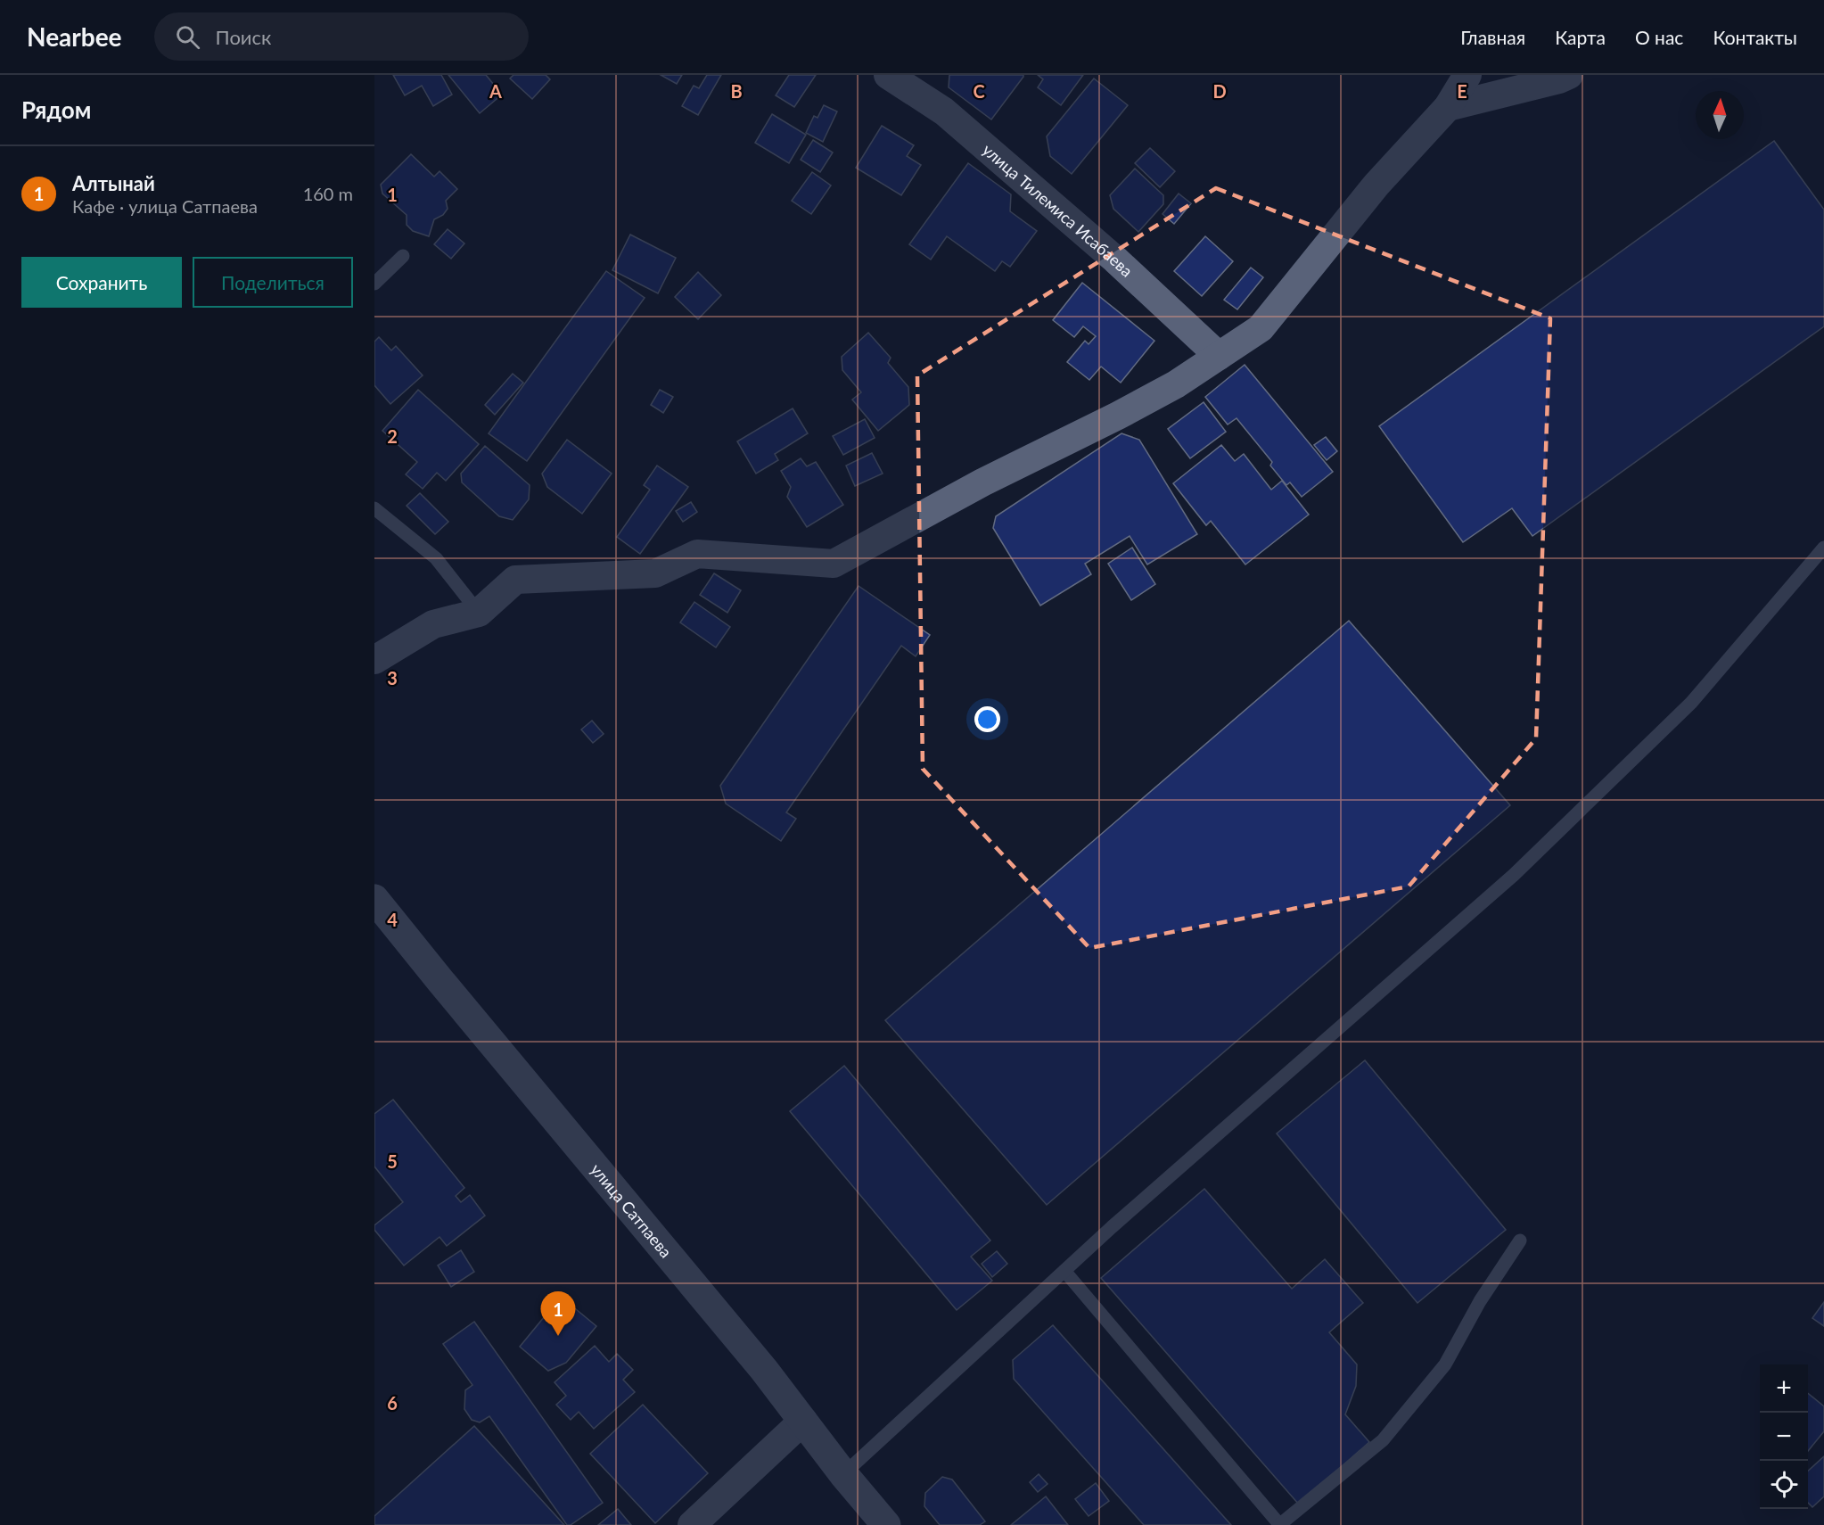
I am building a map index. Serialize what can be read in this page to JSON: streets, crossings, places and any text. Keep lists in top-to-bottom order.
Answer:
{
  "streets": {
    "street": ["улица Тилемиса Исабаева", "улица Сатпаева"]
  },
  "north": "top",
  "page": {
    "header": "Nearbee",
    "search": "Поиск",
    "nav": [
      "Главная",
      "Карта",
      "О нас",
      "Контакты"
    ],
    "heading": "Рядом",
    "list": [
      {
        "mark": "1",
        "name": "Алтынай",
        "note": "Кафе · улица Сатпаева",
        "value": "160 m"
      }
    ],
    "buttons": ["Сохранить", "Поделиться"],
    "pins": "1",
    "map_buttons": ["+", "−"]
  },
  "grid": {
    "columns": [
      "A",
      "B",
      "C",
      "D",
      "E"
    ],
    "rows": [
      "1",
      "2",
      "3",
      "4",
      "5",
      "6"
    ]
  }
}
